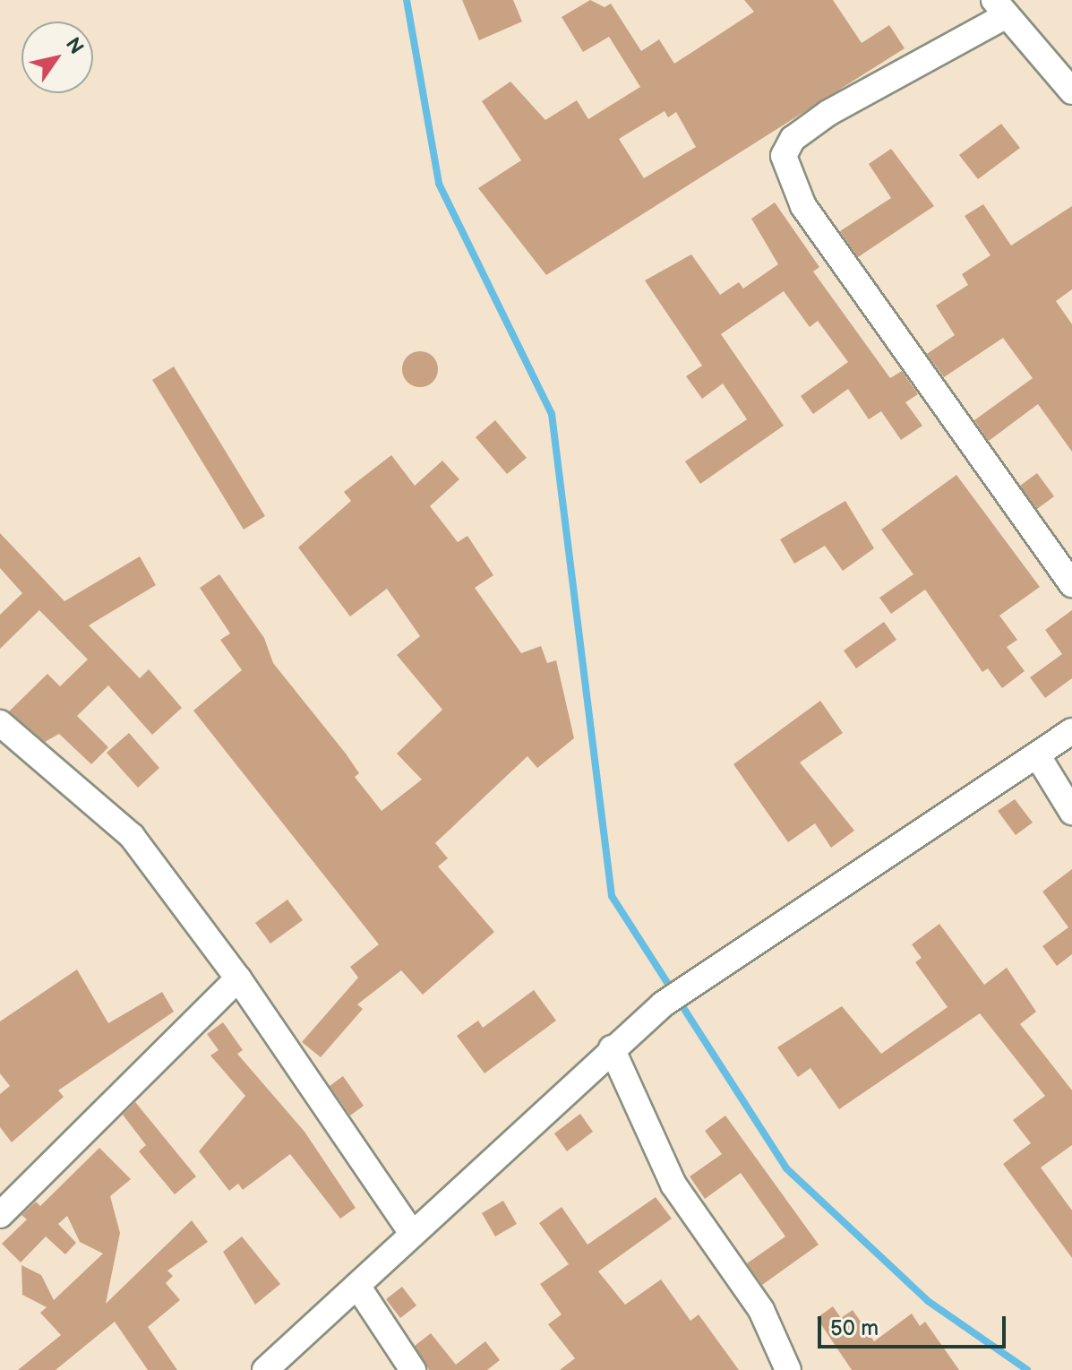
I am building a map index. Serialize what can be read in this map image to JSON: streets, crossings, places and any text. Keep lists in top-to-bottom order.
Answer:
{
  "scale_bar": "50 m",
  "north": "top right"
}
